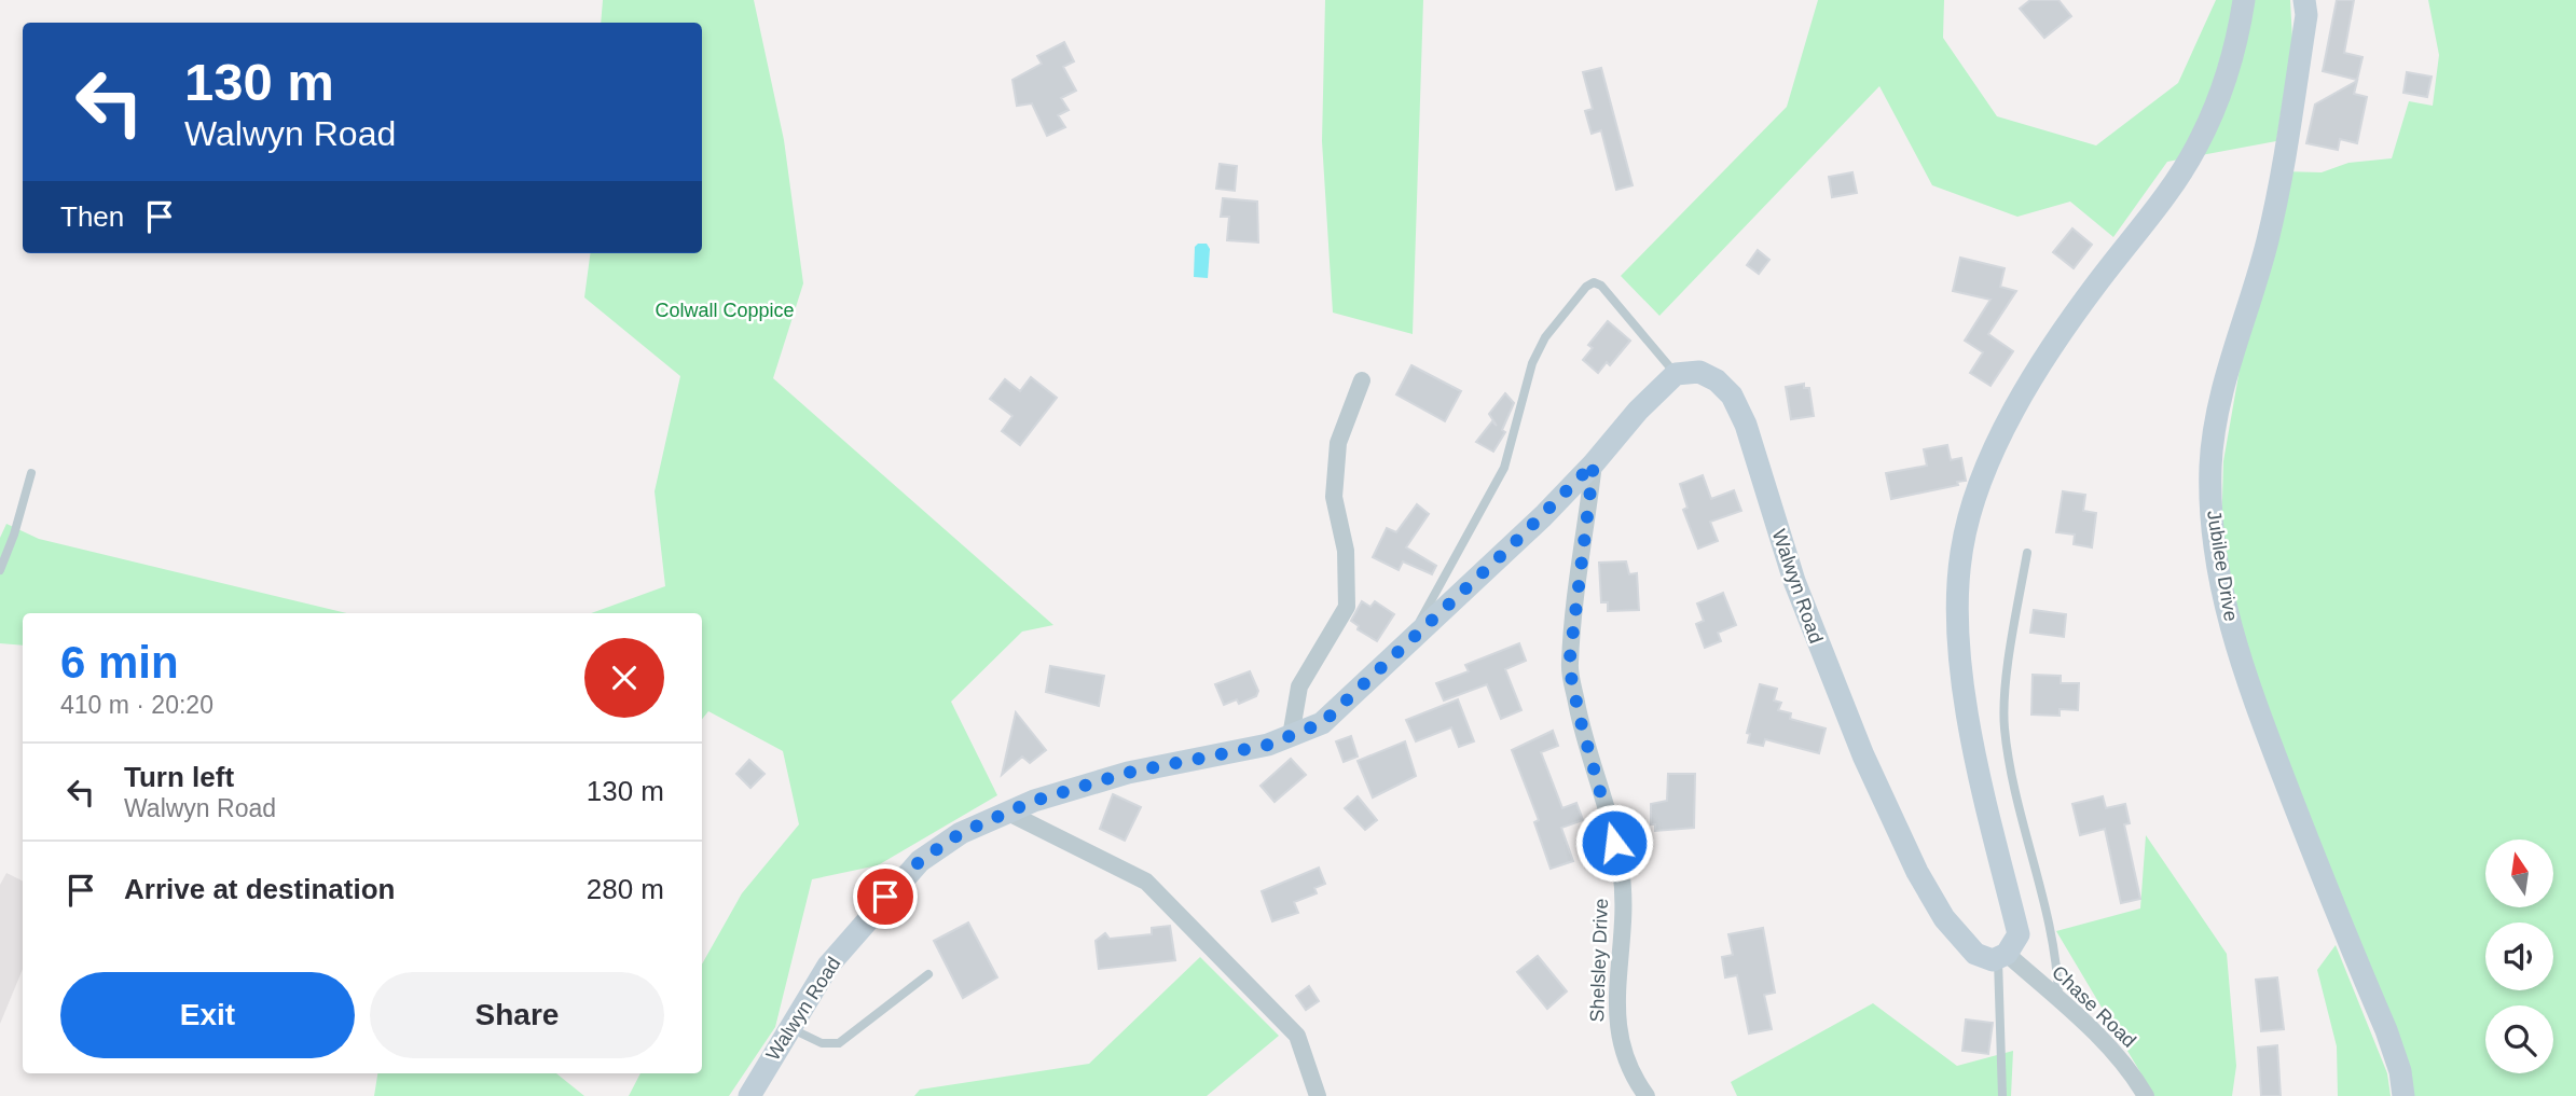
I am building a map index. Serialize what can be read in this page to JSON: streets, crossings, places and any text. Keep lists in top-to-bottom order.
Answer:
{
  "streets": {
    "main road": ["Jubilee Drive", "Walwyn Road"],
    "street": ["Shelsley Drive", "Chase Road"]
  },
  "crossings": [
    ["Walwyn Road", "Shelsley Drive"],
    ["Walwyn Road", "Chase Road"]
  ],
  "parks": ["Colwall Coppice"],
  "north": "top",
  "page": {
    "turn": ["130 m", "Walwyn Road"],
    "then": "Then",
    "heading": ["6 min", "410 m · 20:20"],
    "list": [
      {
        "name": "Turn left",
        "note": "Walwyn Road",
        "value": "130 m"
      },
      {
        "name": "Arrive at destination",
        "value": "280 m"
      }
    ],
    "buttons": ["Exit", "Share"]
  }
}
